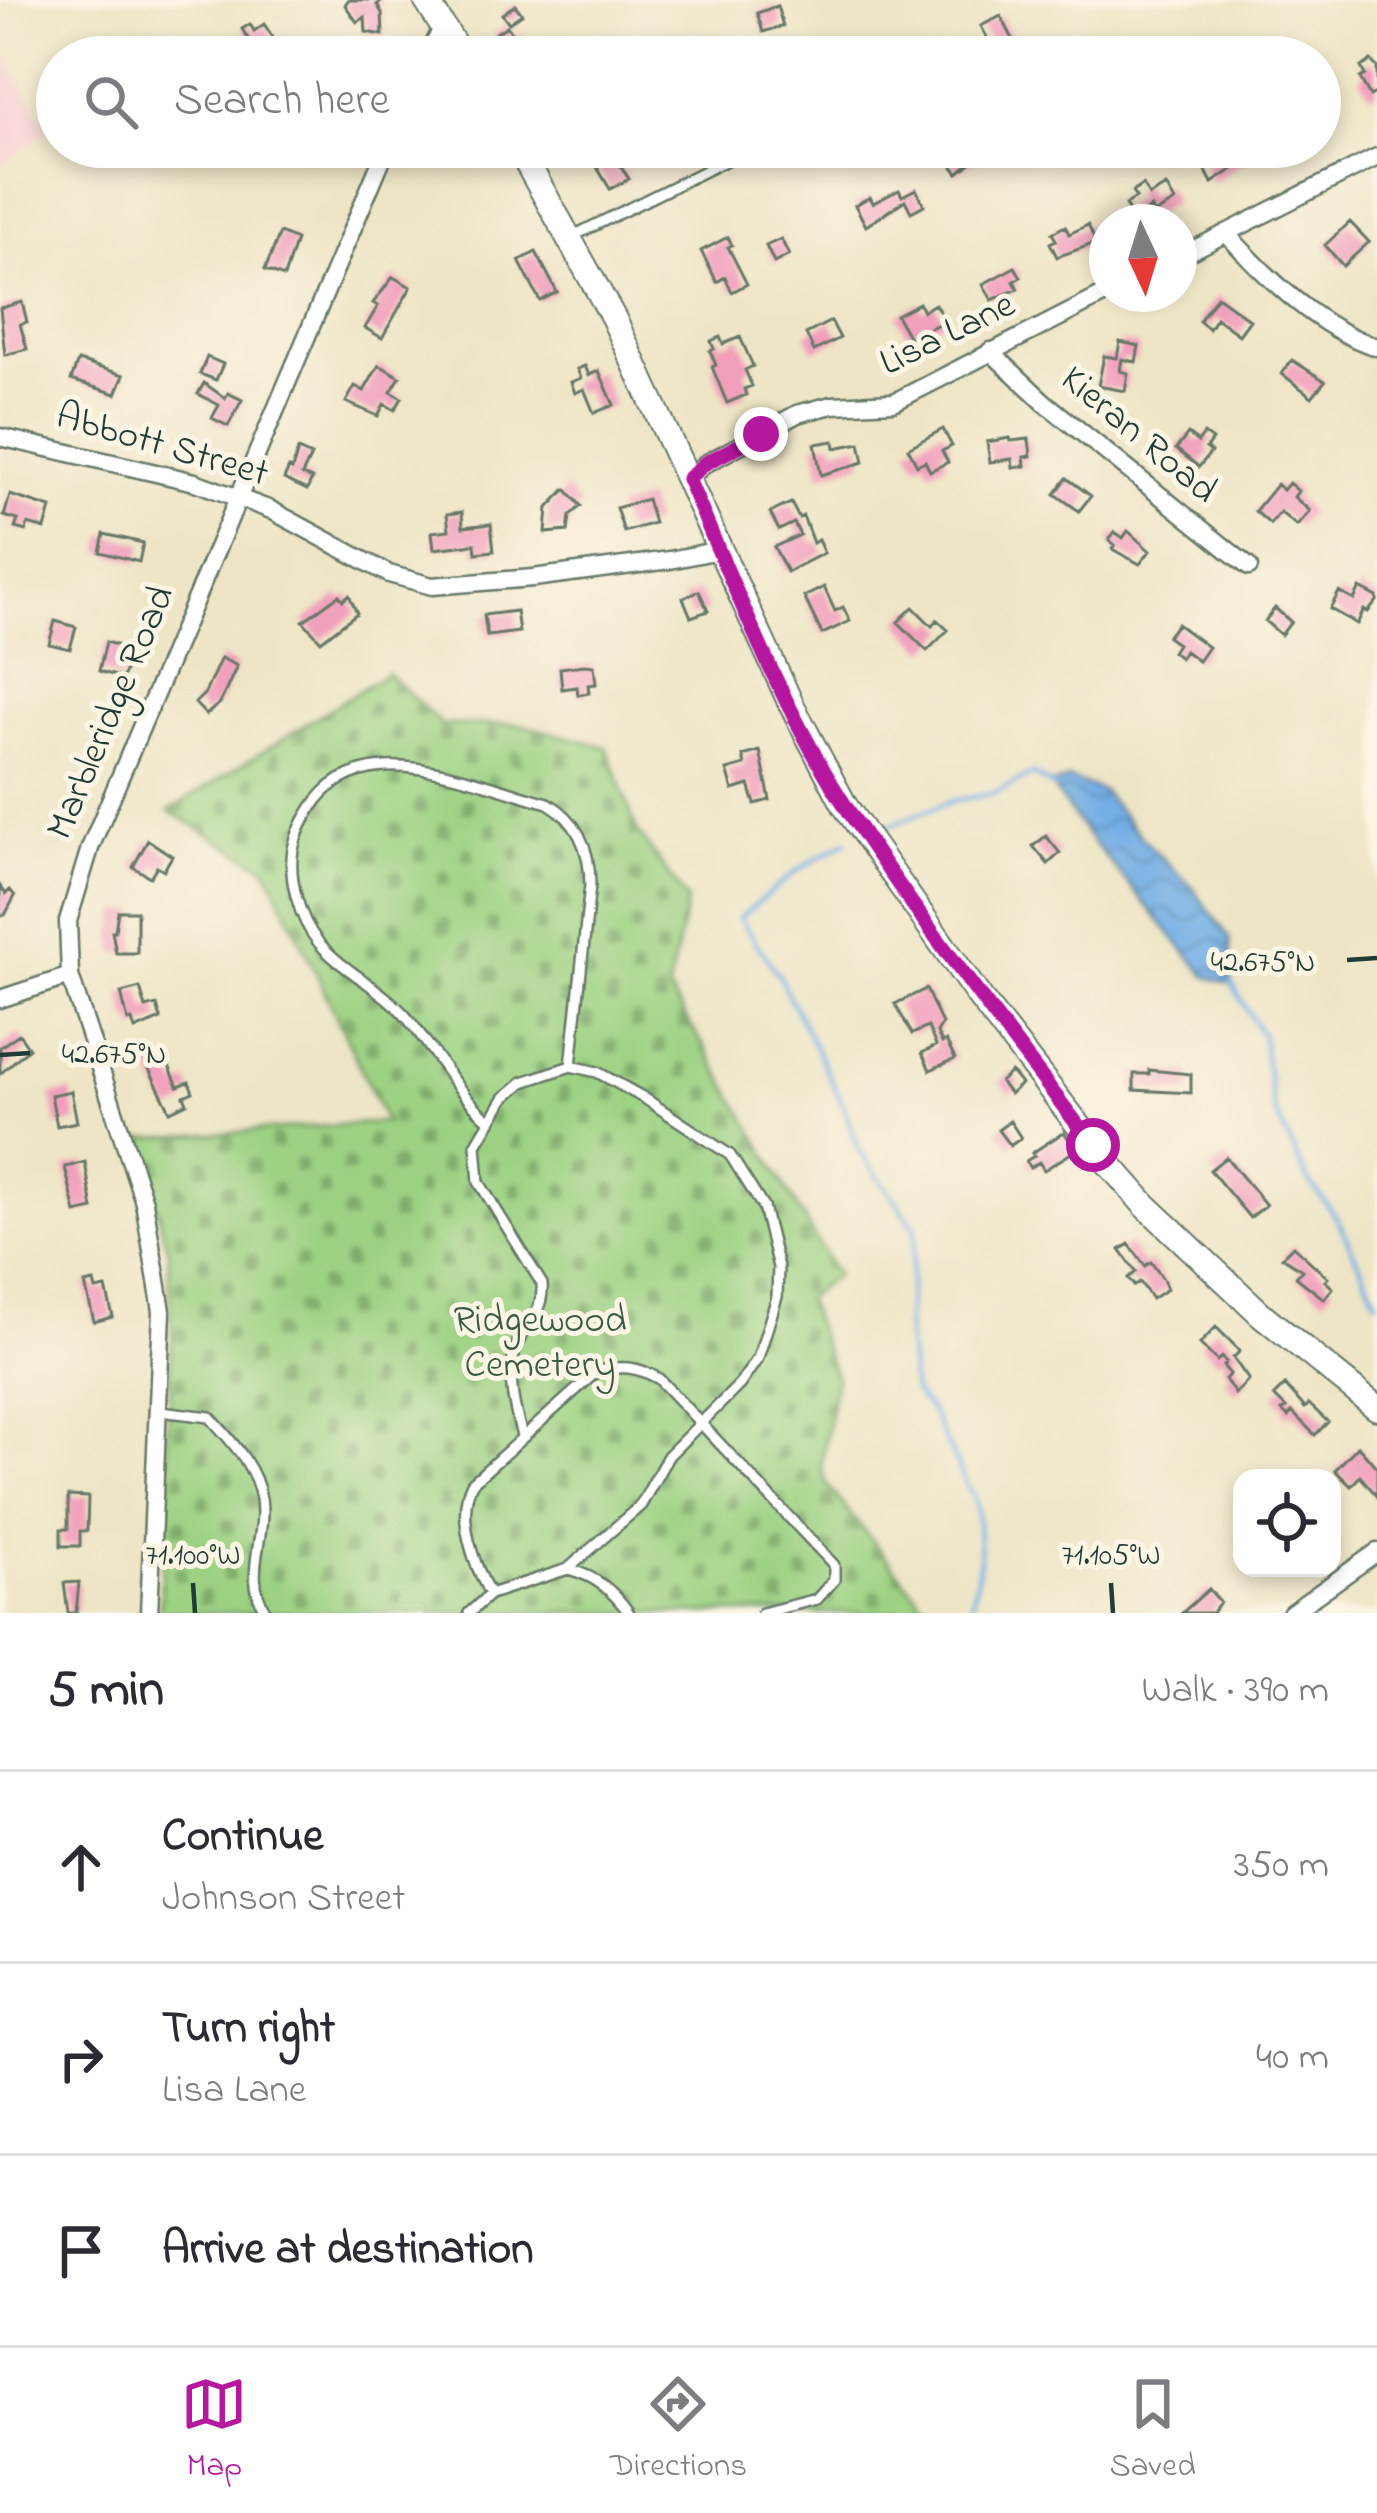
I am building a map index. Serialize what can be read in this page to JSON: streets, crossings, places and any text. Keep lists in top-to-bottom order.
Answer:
{
  "streets": {
    "street": [
      "Lisa Lane",
      "Kieran Road",
      "Abbott Street",
      "Marbleridge Road"
    ]
  },
  "crossings": [
    ["Lisa Lane", "Kieran Road"],
    ["Abbott Street", "Marbleridge Road"]
  ],
  "parks": ["Ridgewood Cemetery"],
  "north": "bottom",
  "page": {
    "search": "Search here",
    "heading": ["5 min", "Walk · 390 m"],
    "list": [
      ["Continue", "Johnson Street", "350 m"],
      ["Turn right", "Lisa Lane", "40 m"],
      "Arrive at destination"
    ],
    "nav": ["Map", "Directions", "Saved"]
  },
  "coordinates": ["42.675°N", "71.100°W", "71.105°W"]
}
